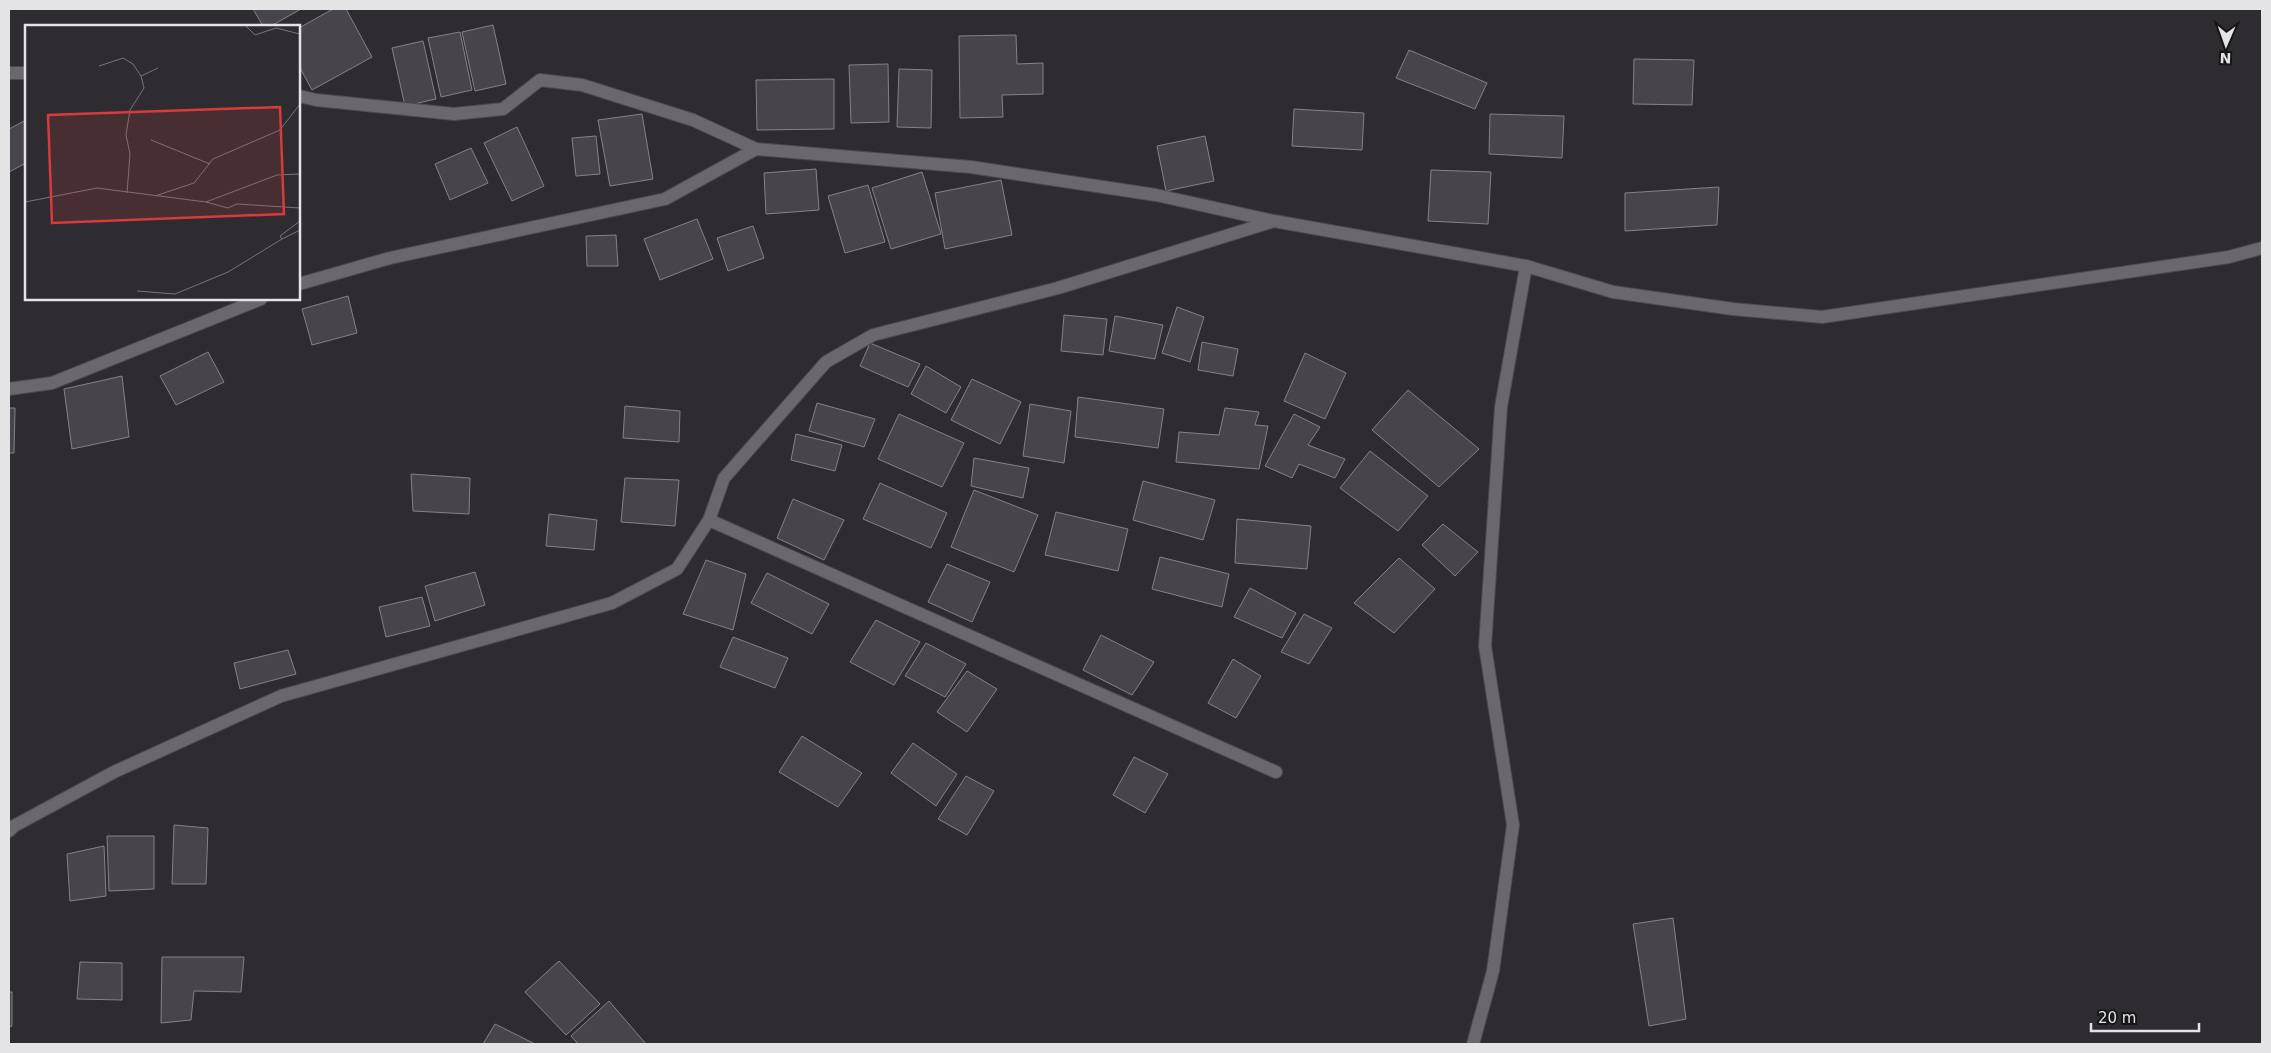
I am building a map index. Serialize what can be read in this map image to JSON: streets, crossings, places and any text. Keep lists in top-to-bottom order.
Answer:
{
  "scale_bar": "20 m",
  "north": "bottom"
}
